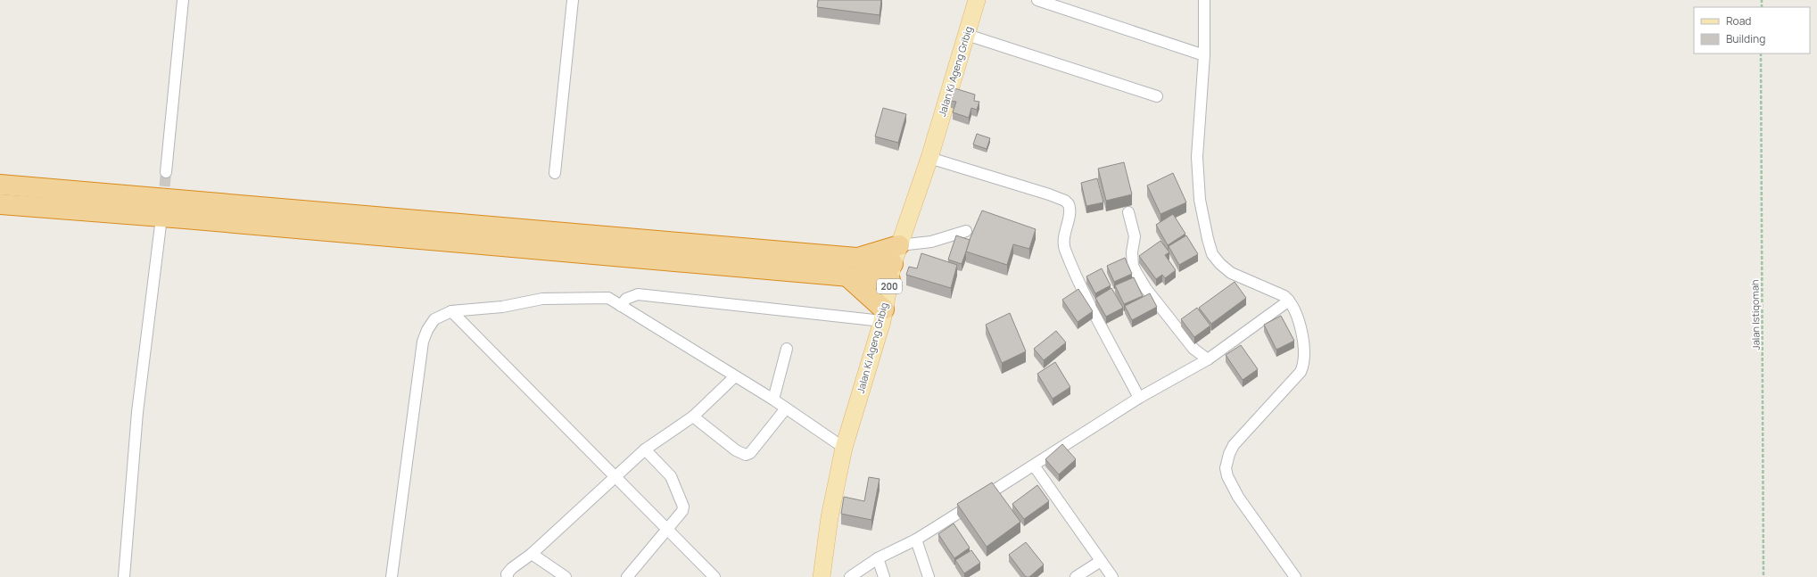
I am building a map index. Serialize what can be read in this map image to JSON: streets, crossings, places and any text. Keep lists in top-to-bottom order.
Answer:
{
  "streets": {
    "main road": ["Jalan Ki Ageng Gribig", "200"],
    "path": ["Jalan Istiqomah"]
  },
  "legend": ["Road", "Building"]
}
